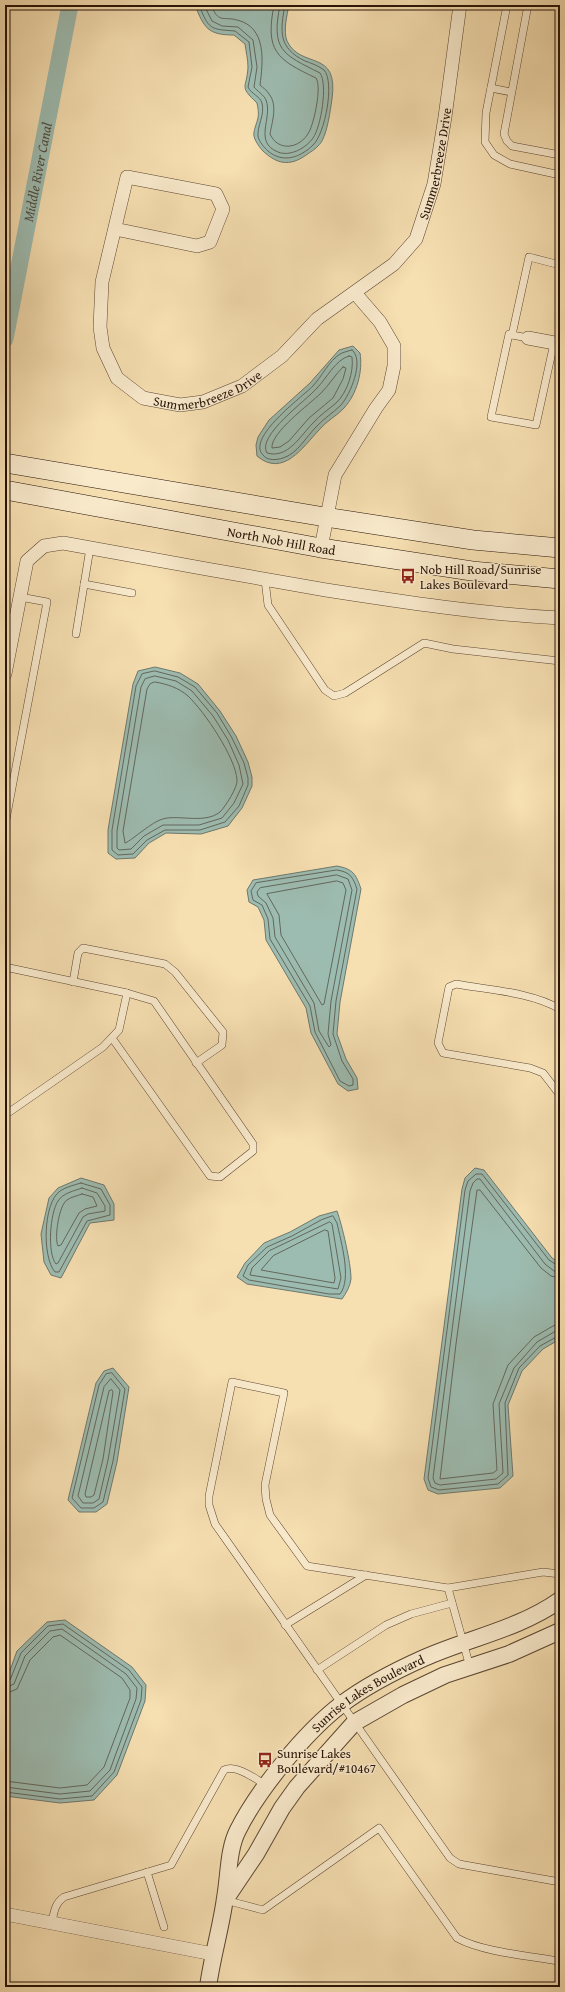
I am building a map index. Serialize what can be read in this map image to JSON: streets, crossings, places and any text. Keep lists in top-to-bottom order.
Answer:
{
  "streets": {
    "main road": ["North Nob Hill Road"],
    "street": ["Summerbreeze Drive", "Sunrise Lakes Boulevard"]
  },
  "water": ["Middle River Canal"],
  "places": {
    "bus stop": ["Nob Hill Road/Sunrise Lakes Boulevard", "Sunrise Lakes Boulevard/#10467"]
  }
}
